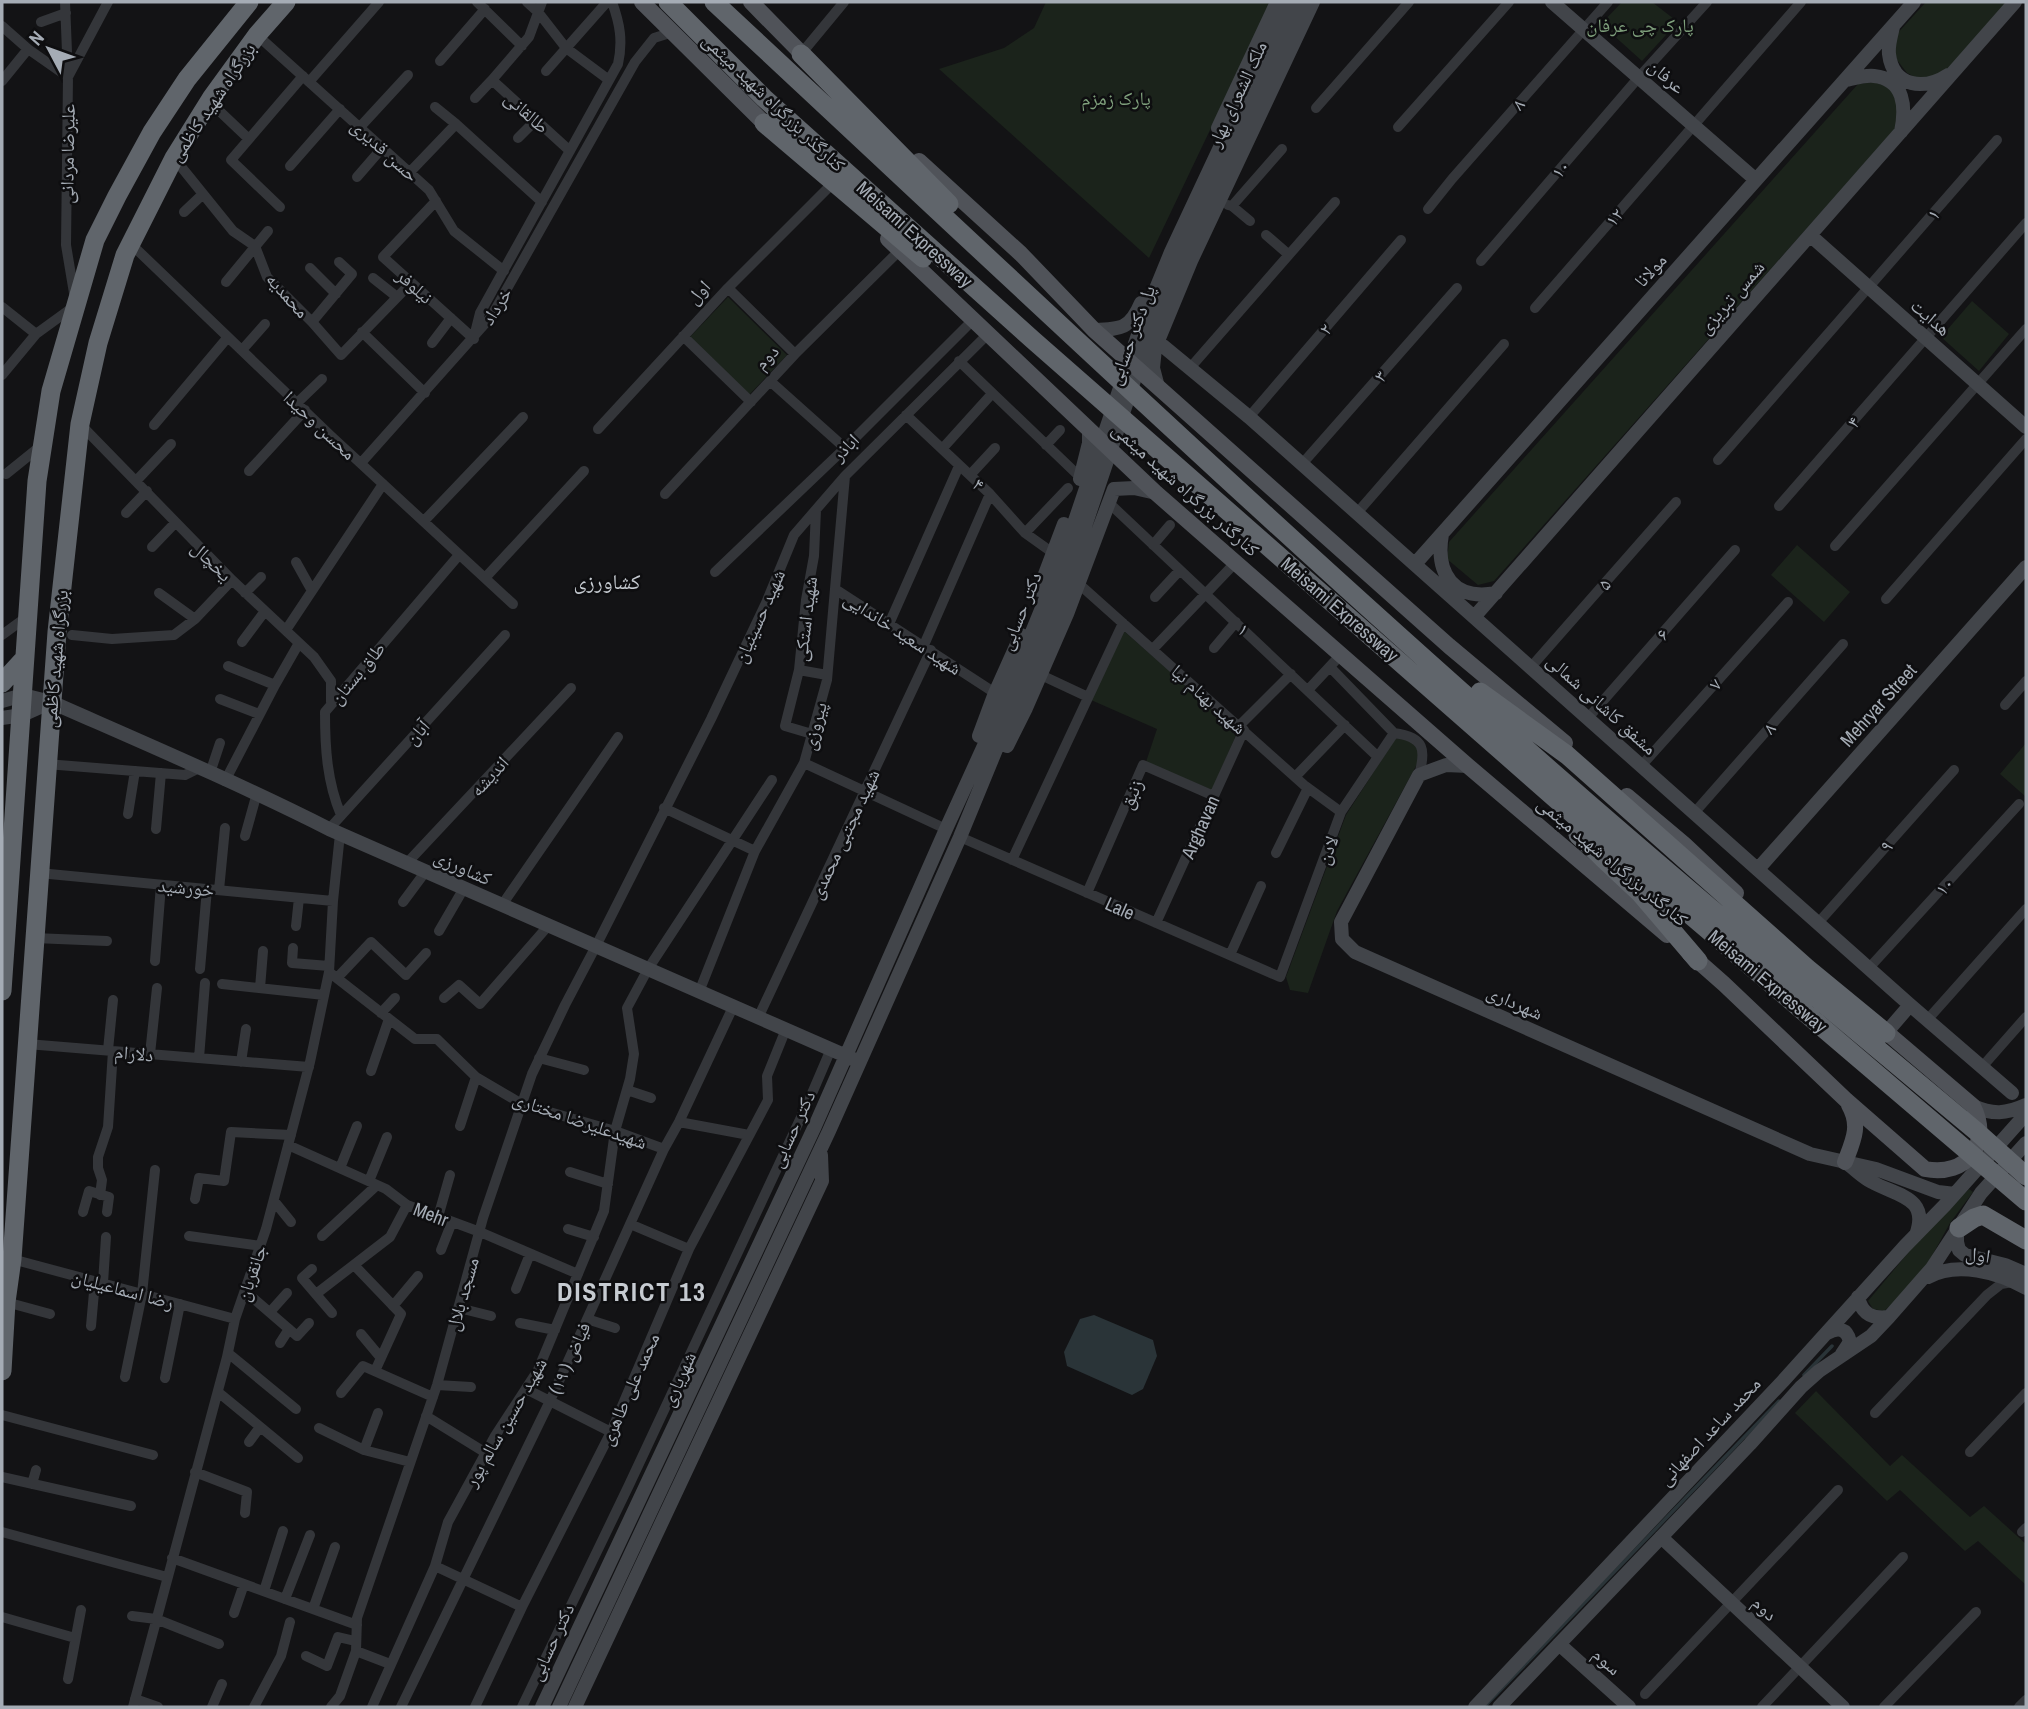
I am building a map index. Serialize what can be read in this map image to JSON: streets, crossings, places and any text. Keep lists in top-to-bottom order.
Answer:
{
  "streets": {
    "highway": ["بزرگراه شهید کاظمی", "Meisami Expressway"],
    "main road": [
      "عرفان",
      "ملک الشعرای بهار",
      "کنارگذر بزرگراه شهید میثمی",
      "مولانا",
      "اول",
      "شمس تبریزی",
      "هدایت",
      "پل دکتر حسابی",
      "دوم",
      "دکتر حسابی",
      "مشفق کاشانی شمالی",
      "Mehryar Street",
      "کشاورزی",
      "شهرداری",
      "محمد ساعد اصفهانی",
      "سوم"
    ],
    "street": [
      "۸",
      "طالقانی",
      "حسن قدیری",
      "علیرضا مردانی",
      "۱۰",
      "۱",
      "۱۲",
      "نیلوفر",
      "محمدیه",
      "خرداد",
      "۲",
      "۳",
      "۴",
      "محسن وحیدا",
      "اباذر",
      "یخچال",
      "۵",
      "شهید حسینیان",
      "شهید استکی",
      "شهید سعید خاندایی",
      "۶",
      "طاق بستان",
      "۷",
      "شهید بهنام نیا",
      "پیروزی",
      "آبان",
      "اندیشه",
      "زنبق",
      "Arghavan",
      "شهید مجتبی محمدی",
      "۹",
      "لادن",
      "خورشید",
      "Lale",
      "دلارام",
      "شهیدعلیرضا مختاری",
      "Mehr",
      "جانقربان",
      "رضا اسماعیلیان",
      "مسجد بلال",
      "فیاض ( ۱۹)",
      "شهریاری",
      "محمد علی طاهری",
      "شهید حسین سالم پور"
    ]
  },
  "crossings": [
    ["عرفان", "۸"],
    ["عرفان", "۱۰"],
    ["عرفان", "۱۲"],
    ["عرفان", "مولانا"],
    ["ملک الشعرای بهار", "پل دکتر حسابی"],
    ["بزرگراه شهید کاظمی", "حسن قدیری"],
    ["بزرگراه شهید کاظمی", "علیرضا مردانی"],
    ["بزرگراه شهید کاظمی", "محمدیه"],
    ["بزرگراه شهید کاظمی", "محسن وحیدا"],
    ["بزرگراه شهید کاظمی", "یخچال"],
    ["بزرگراه شهید کاظمی", "کشاورزی"],
    ["بزرگراه شهید کاظمی", "خورشید"],
    ["بزرگراه شهید کاظمی", "دلارام"],
    ["بزرگراه شهید کاظمی", "رضا اسماعیلیان"],
    ["کنارگذر بزرگراه شهید میثمی", "اول"],
    ["کنارگذر بزرگراه شهید میثمی", "خرداد"],
    ["کنارگذر بزرگراه شهید میثمی", "دوم"],
    ["کنارگذر بزرگراه شهید میثمی", "اباذر"],
    ["کنارگذر بزرگراه شهید میثمی", "شهید حسینیان"],
    ["۸", "مشفق کاشانی شمالی"],
    ["طالقانی", "خرداد"],
    ["حسن قدیری", "نیلوفر"],
    ["حسن قدیری", "خرداد"],
    ["۱۰", "مشفق کاشانی شمالی"],
    ["۱", "هدایت"],
    ["۱", "لادن"],
    ["مولانا", "مشفق کاشانی شمالی"],
    ["نیلوفر", "محمدیه"],
    ["نیلوفر", "خرداد"],
    ["اول", "محمد ساعد اصفهانی"],
    ["شمس تبریزی", "هدایت"],
    ["شمس تبریزی", "مشفق کاشانی شمالی"],
    ["هدایت", "۴"],
    ["۲", "مشفق کاشانی شمالی"],
    ["پل دکتر حسابی", "۴"],
    ["پل دکتر حسابی", "دکتر حسابی"],
    ["دوم", "محمد ساعد اصفهانی"],
    ["۳", "مشفق کاشانی شمالی"],
    ["۴", "دکتر حسابی"],
    ["۴", "شهید حسینیان"],
    ["۴", "شهید مجتبی محمدی"],
    ["محسن وحیدا", "طاق بستان"],
    ["یخچال", "طاق بستان"],
    ["۵", "مشفق کاشانی شمالی"],
    ["دکتر حسابی", "کشاورزی"],
    ["دکتر حسابی", "Lale"],
    ["شهید حسینیان", "شهید استکی"],
    ["شهید حسینیان", "شهید سعید خاندایی"],
    ["شهید حسینیان", "کشاورزی"],
    ["شهید حسینیان", "مسجد بلال"],
    ["شهید استکی", "پیروزی"],
    ["شهید سعید خاندایی", "پیروزی"],
    ["شهید سعید خاندایی", "شهید مجتبی محمدی"],
    ["۶", "مشفق کاشانی شمالی"],
    ["طاق بستان", "آبان"],
    ["۷", "مشفق کاشانی شمالی"],
    ["شهید بهنام نیا", "Arghavan"],
    ["شهید بهنام نیا", "لادن"],
    ["مشفق کاشانی شمالی", "Mehryar Street"],
    ["مشفق کاشانی شمالی", "۹"],
    ["پیروزی", "کشاورزی"],
    ["آبان", "کشاورزی"],
    ["آبان", "جانقربان"],
    ["اندیشه", "کشاورزی"],
    ["زنبق", "Arghavan"],
    ["زنبق", "Lale"],
    ["Arghavan", "Lale"],
    ["شهید مجتبی محمدی", "کشاورزی"],
    ["لادن", "Lale"],
    ["کشاورزی", "جانقربان"],
    ["کشاورزی", "مسجد بلال"],
    ["کشاورزی", "فیاض ( ۱۹)"],
    ["کشاورزی", "شهریاری"],
    ["کشاورزی", "محمد علی طاهری"],
    ["کشاورزی", "شهید حسین سالم پور"],
    ["خورشید", "جانقربان"],
    ["شهرداری", "محمد ساعد اصفهانی"],
    ["دلارام", "جانقربان"],
    ["شهیدعلیرضا مختاری", "جانقربان"],
    ["شهیدعلیرضا مختاری", "مسجد بلال"],
    ["شهیدعلیرضا مختاری", "فیاض ( ۱۹)"],
    ["شهیدعلیرضا مختاری", "شهید حسین سالم پور"],
    ["Mehr", "جانقربان"],
    ["Mehr", "مسجد بلال"],
    ["Mehr", "شهید حسین سالم پور"],
    ["جانقربان", "رضا اسماعیلیان"],
    ["محمد ساعد اصفهانی", "سوم"]
  ],
  "districts": ["کشاورزی", "DISTRICT 13"],
  "parks": ["پارک چی عرفان", "پارک زمزم"],
  "north": "top left"
}
